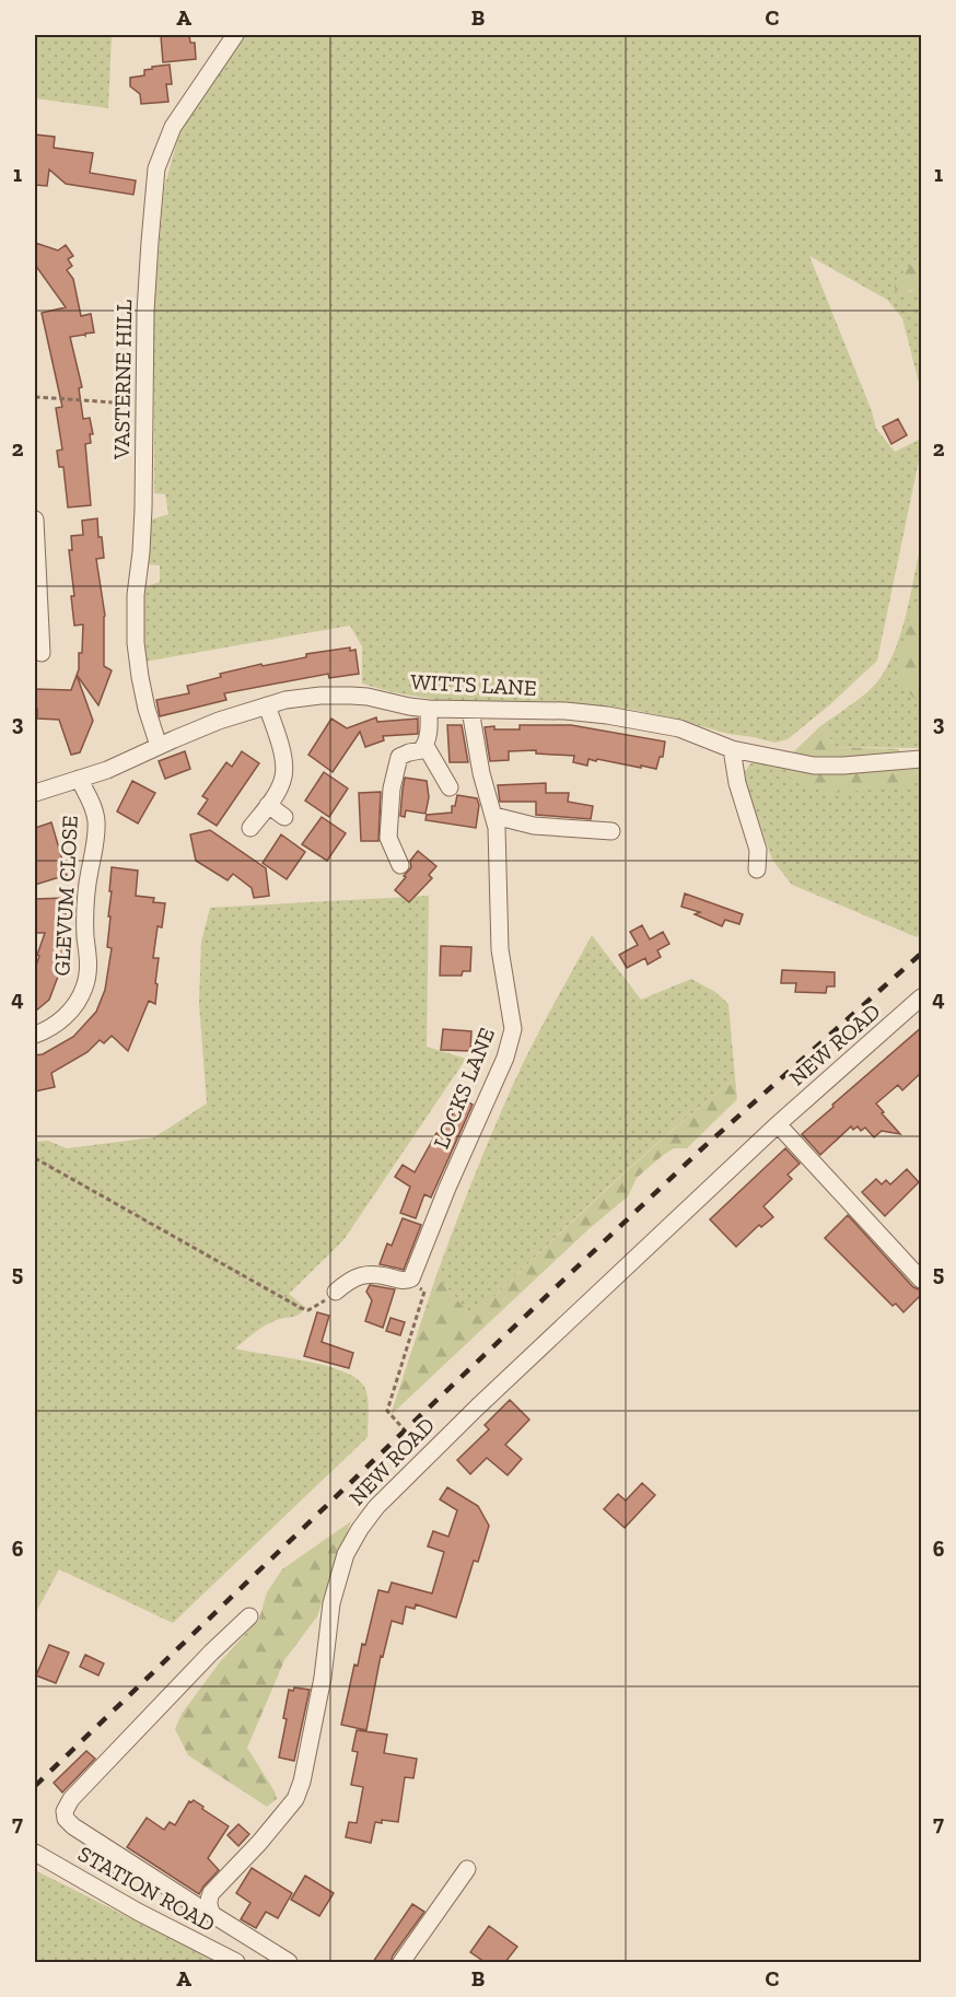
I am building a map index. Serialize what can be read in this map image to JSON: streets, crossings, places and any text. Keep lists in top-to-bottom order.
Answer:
{
  "streets": {
    "street": [
      "VASTERNE HILL",
      "WITTS LANE",
      "GLEVUM CLOSE",
      "NEW ROAD",
      "LOCKS LANE",
      "STATION ROAD"
    ]
  },
  "crossings": [
    ["VASTERNE HILL", "WITTS LANE"],
    ["WITTS LANE", "GLEVUM CLOSE"],
    ["WITTS LANE", "LOCKS LANE"]
  ],
  "grid": {
    "columns": ["A", "B", "C"],
    "rows": [
      "1",
      "2",
      "3",
      "4",
      "5",
      "6",
      "7"
    ]
  }
}
